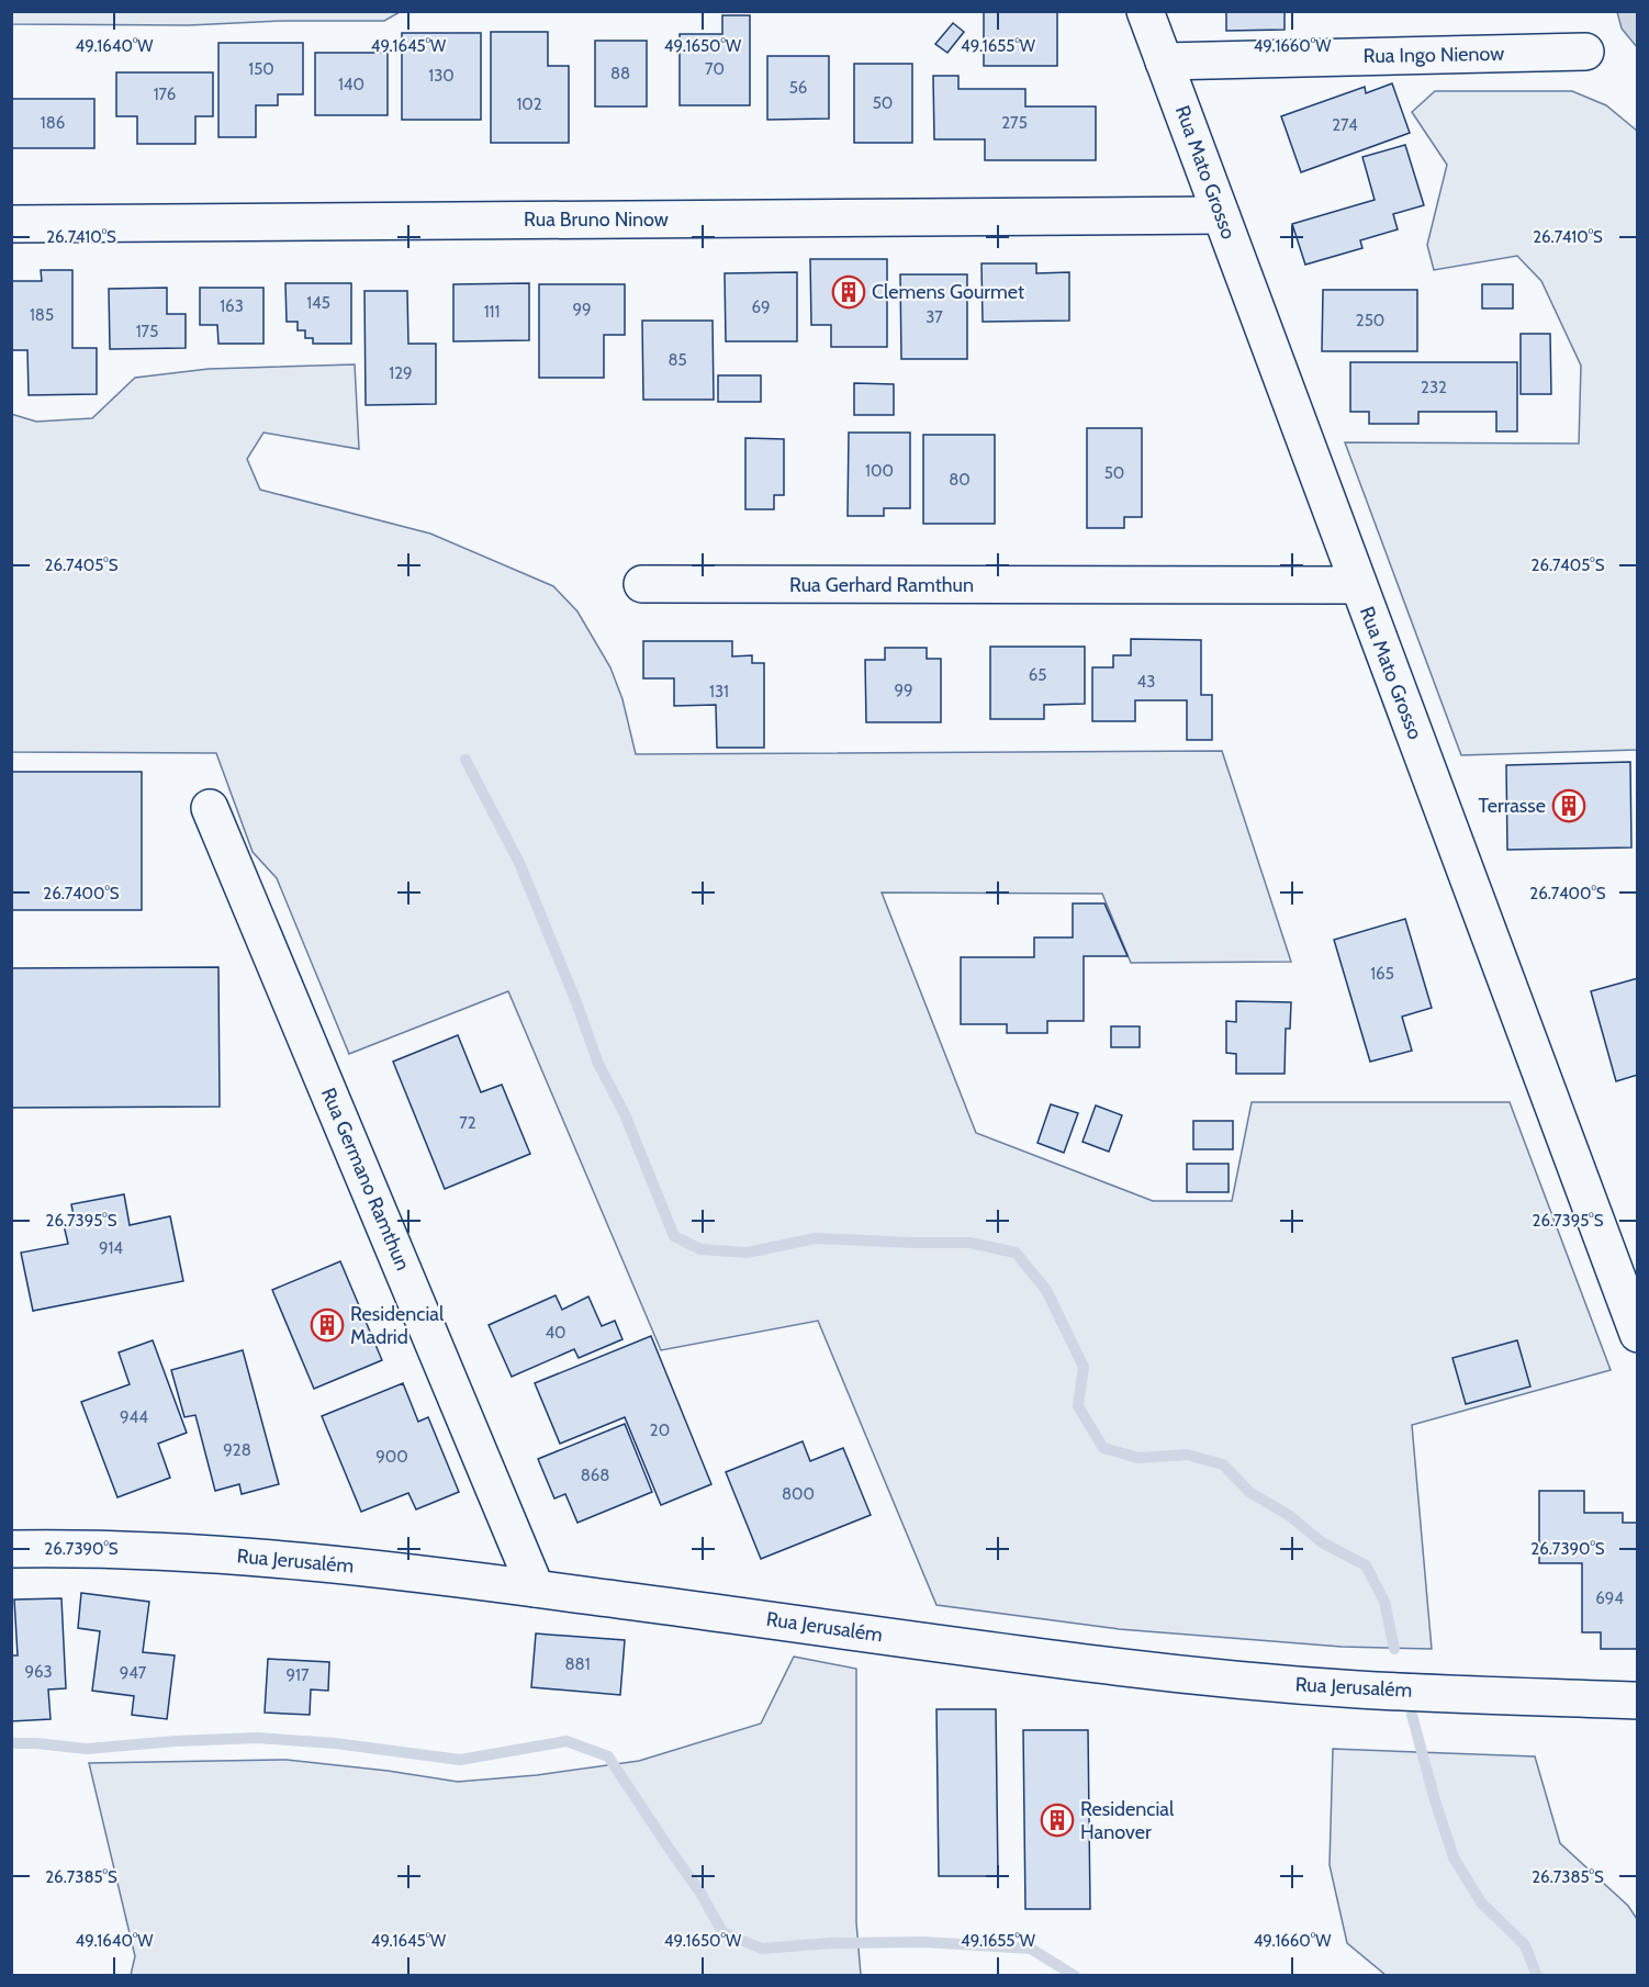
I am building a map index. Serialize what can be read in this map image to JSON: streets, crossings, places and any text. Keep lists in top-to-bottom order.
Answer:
{
  "streets": {
    "street": [
      "Rua Ingo Nienow",
      "Rua Mato Grosso",
      "Rua Bruno Ninow",
      "Rua Gerhard Ramthun",
      "Rua Germano Ramthun",
      "Rua Jerusalém"
    ]
  },
  "crossings": [
    ["Rua Ingo Nienow", "Rua Mato Grosso"],
    ["Rua Mato Grosso", "Rua Bruno Ninow"],
    ["Rua Mato Grosso", "Rua Gerhard Ramthun"],
    ["Rua Germano Ramthun", "Rua Jerusalém"]
  ],
  "places": {
    "building": [
      "Clemens Gourmet",
      "Terrasse",
      "Residencial Madrid",
      "Residencial Hanover"
    ]
  },
  "house_numbers": [
    "150",
    "70",
    "88",
    "130",
    "140",
    "56",
    "176",
    "50",
    "102",
    "186",
    "275",
    "274",
    "145",
    "163",
    "69",
    "99",
    "111",
    "185",
    "37",
    "250",
    "175",
    "85",
    "129",
    "232",
    "100",
    "50",
    "80",
    "65",
    "43",
    "99",
    "131",
    "165",
    "72",
    "914",
    "40",
    "944",
    "20",
    "928",
    "900",
    "868",
    "800",
    "694",
    "881",
    "963",
    "947",
    "917"
  ],
  "coordinates": [
    "49.1640°W",
    "49.1645°W",
    "49.1650°W",
    "49.1655°W",
    "49.1660°W",
    "26.7410°S",
    "26.7405°S",
    "26.7400°S",
    "26.7395°S",
    "26.7390°S",
    "26.7385°S"
  ]
}
